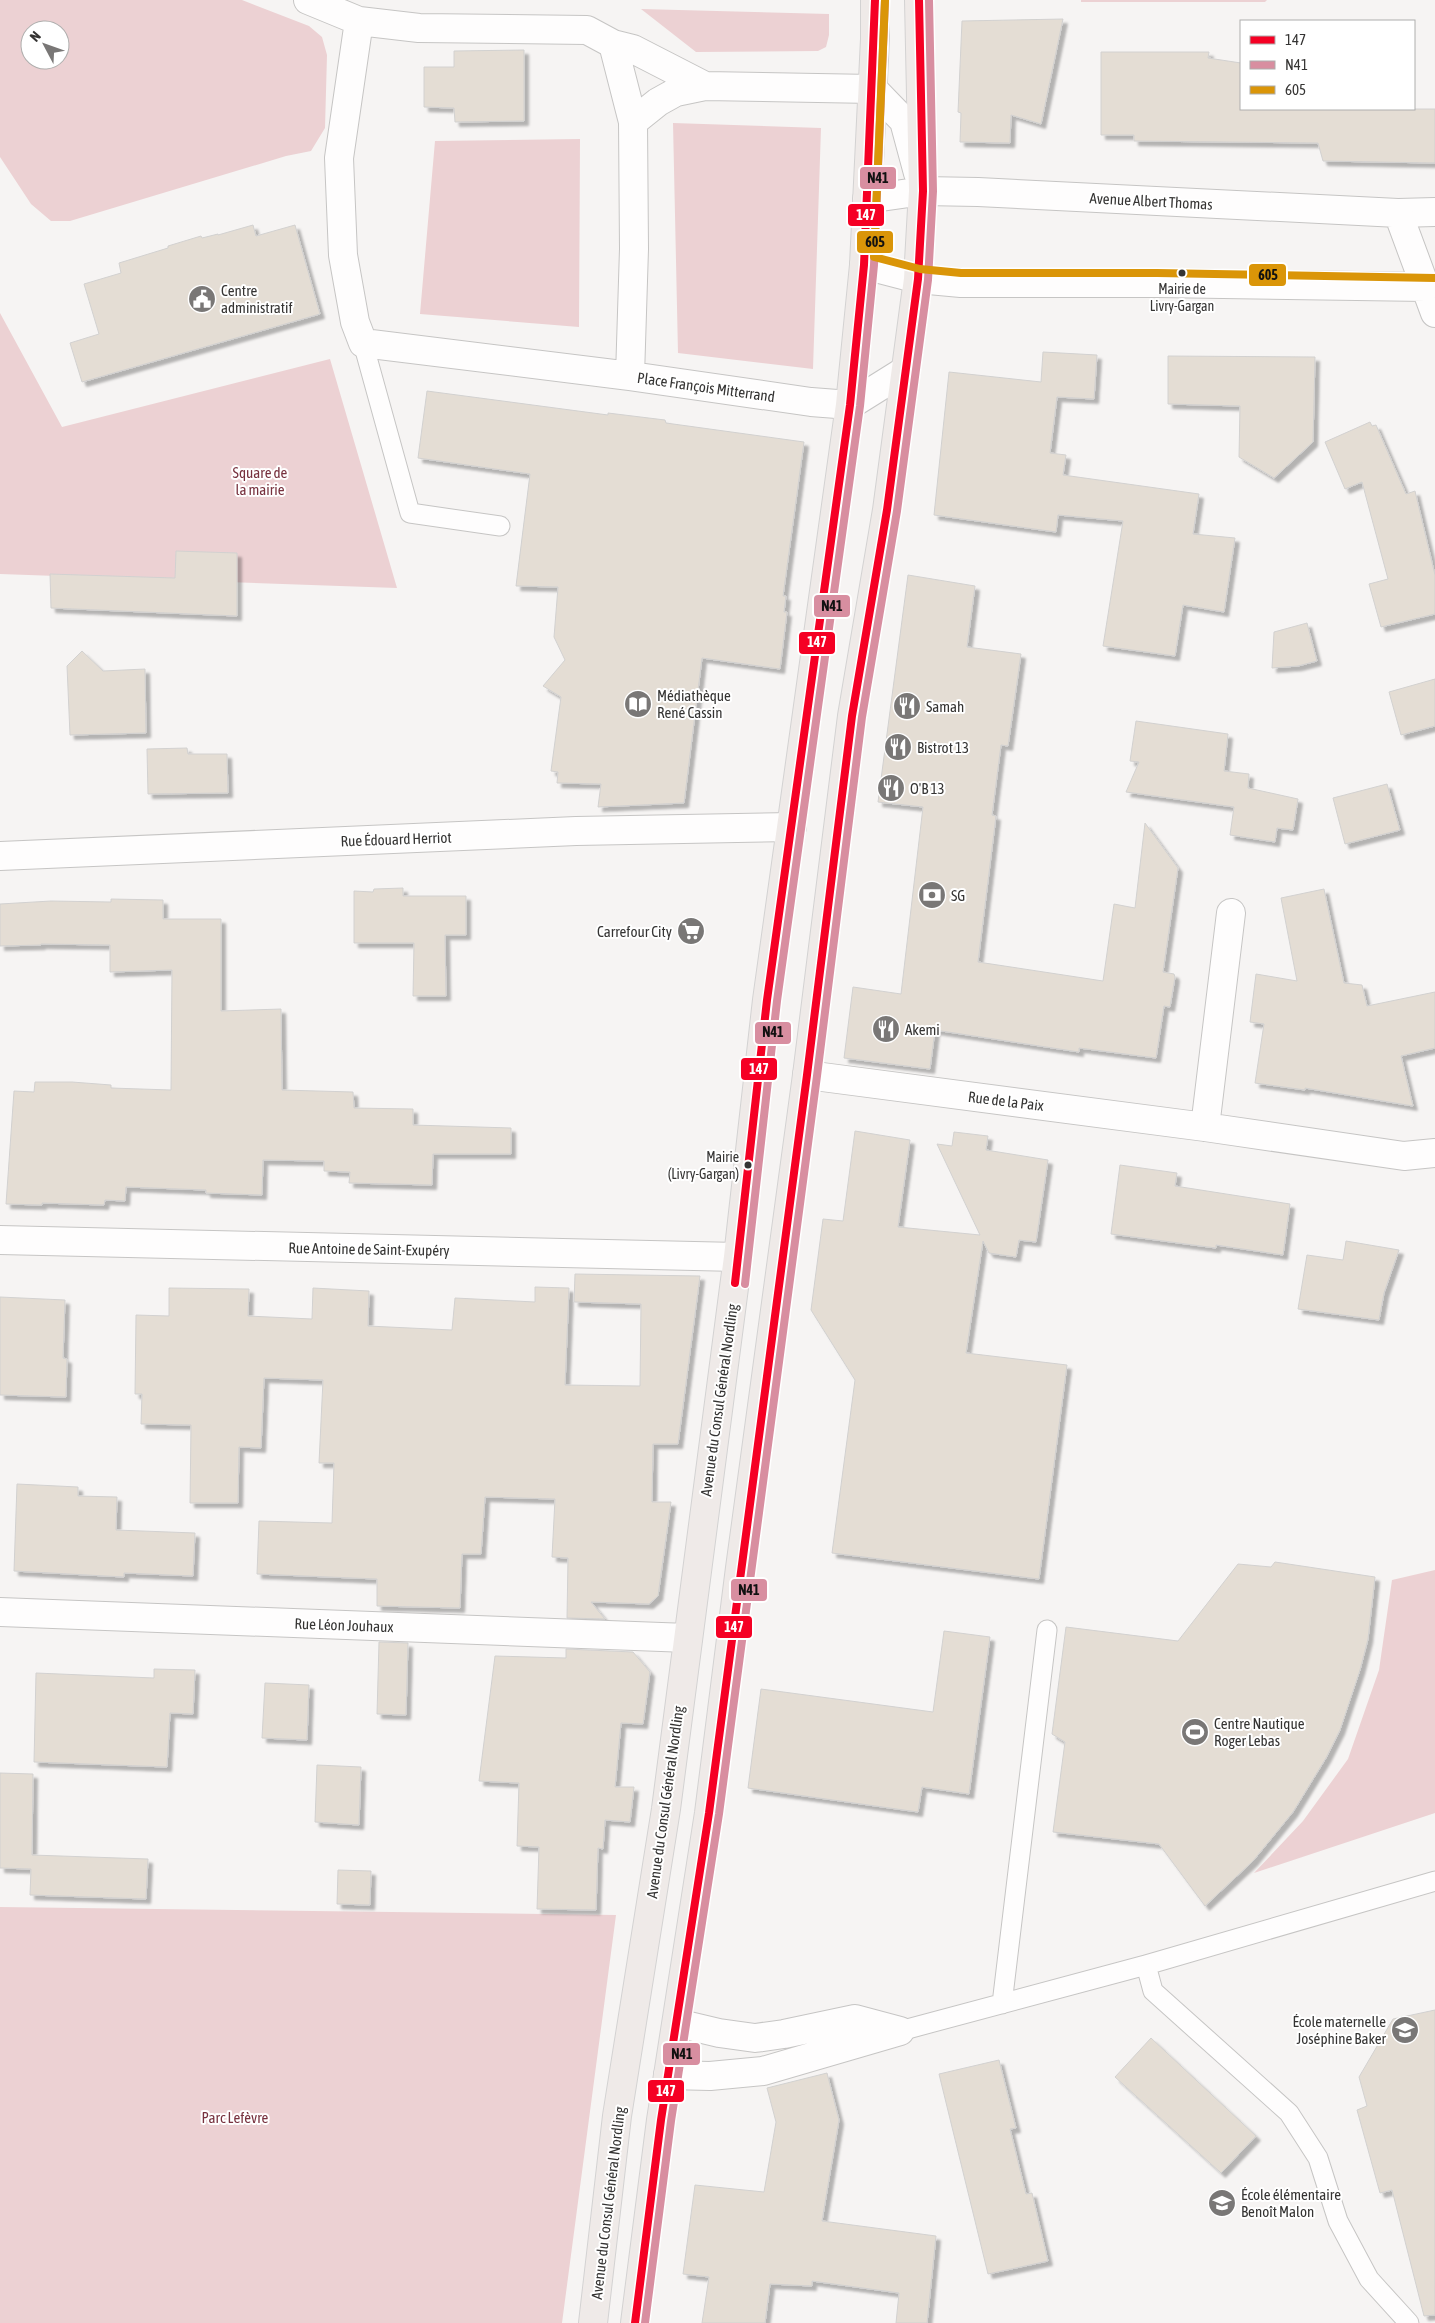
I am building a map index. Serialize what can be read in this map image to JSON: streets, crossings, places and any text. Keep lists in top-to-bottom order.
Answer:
{
  "streets": {
    "main road": ["Avenue du Consul Général Nordling"],
    "street": [
      "Avenue Albert Thomas",
      "Place François Mitterrand",
      "Rue Édouard Herriot",
      "Rue de la Paix",
      "Rue Antoine de Saint-Exupéry",
      "Rue Léon Jouhaux"
    ]
  },
  "crossings": [
    ["Avenue Albert Thomas", "Avenue du Consul Général Nordling"],
    ["Place François Mitterrand", "Avenue du Consul Général Nordling"],
    ["Rue Édouard Herriot", "Avenue du Consul Général Nordling"],
    ["Rue Antoine de Saint-Exupéry", "Avenue du Consul Général Nordling"],
    ["Avenue du Consul Général Nordling", "Rue Léon Jouhaux"]
  ],
  "parks": ["Square de la mairie", "Parc Lefèvre"],
  "places": {
    "other": ["Mairie de Livry-Gargan", "Mairie (Livry-Gargan)"],
    "public building": ["Centre administratif"],
    "library": ["Médiathèque René Cassin"],
    "restaurant": [
      "Samah",
      "Bistrot 13",
      "O'B 13",
      "Akemi"
    ],
    "bank": ["SG"],
    "supermarket": ["Carrefour City"],
    "sports": ["Centre Nautique Roger Lebas"],
    "school or university": ["École maternelle Joséphine Baker", "École élémentaire Benoît Malon"]
  },
  "lines": ["transit line 147", "transit line N41", "transit line 605"],
  "legend": ["147", "N41", "605"],
  "north": "top left"
}
